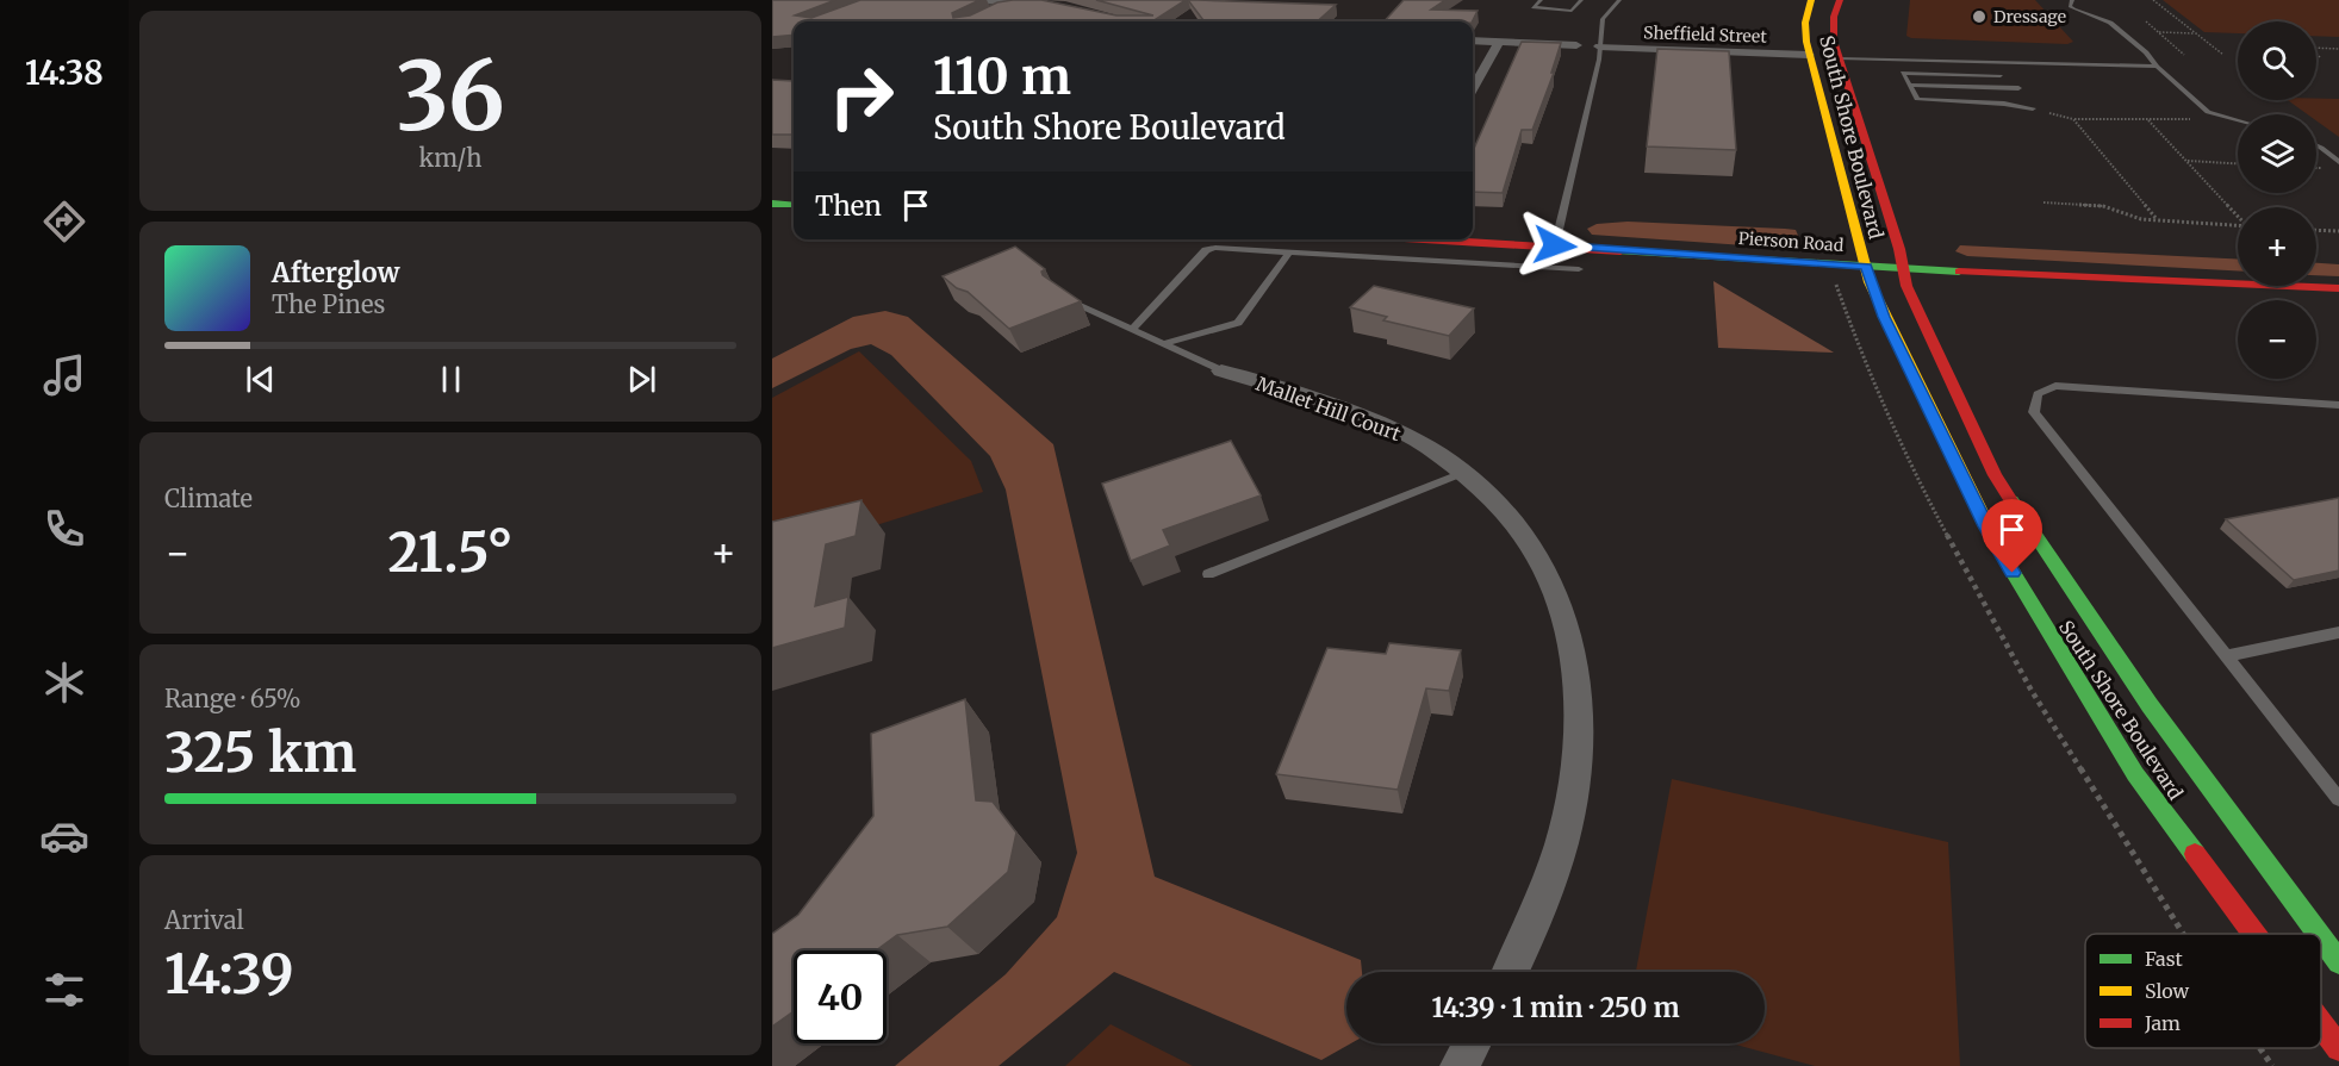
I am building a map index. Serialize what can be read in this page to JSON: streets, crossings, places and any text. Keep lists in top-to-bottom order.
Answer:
{
  "streets": {
    "street": [
      "Sheffield Street",
      "South Shore Boulevard",
      "Pierson Road",
      "Mallet Hill Court"
    ]
  },
  "crossings": [
    ["Sheffield Street", "South Shore Boulevard"],
    ["South Shore Boulevard", "Pierson Road"]
  ],
  "places": ["Dressage"],
  "legend": ["Fast", "Slow", "Jam"],
  "page": {
    "tabs": "14:38",
    "tile": [
      ["36", "km/h"],
      "Climate",
      ["Range · 65%", "325 km"],
      ["Arrival", "14:39"]
    ],
    "map_buttons": ["+", "−"],
    "turn": ["110 m", "South Shore Boulevard"],
    "then": "Then",
    "song": ["Afterglow", "The Pines"],
    "heat": ["−", "21.5°", "+"],
    "limit": "40",
    "trip": "14:39 · 1 min · 250 m"
  }
}
